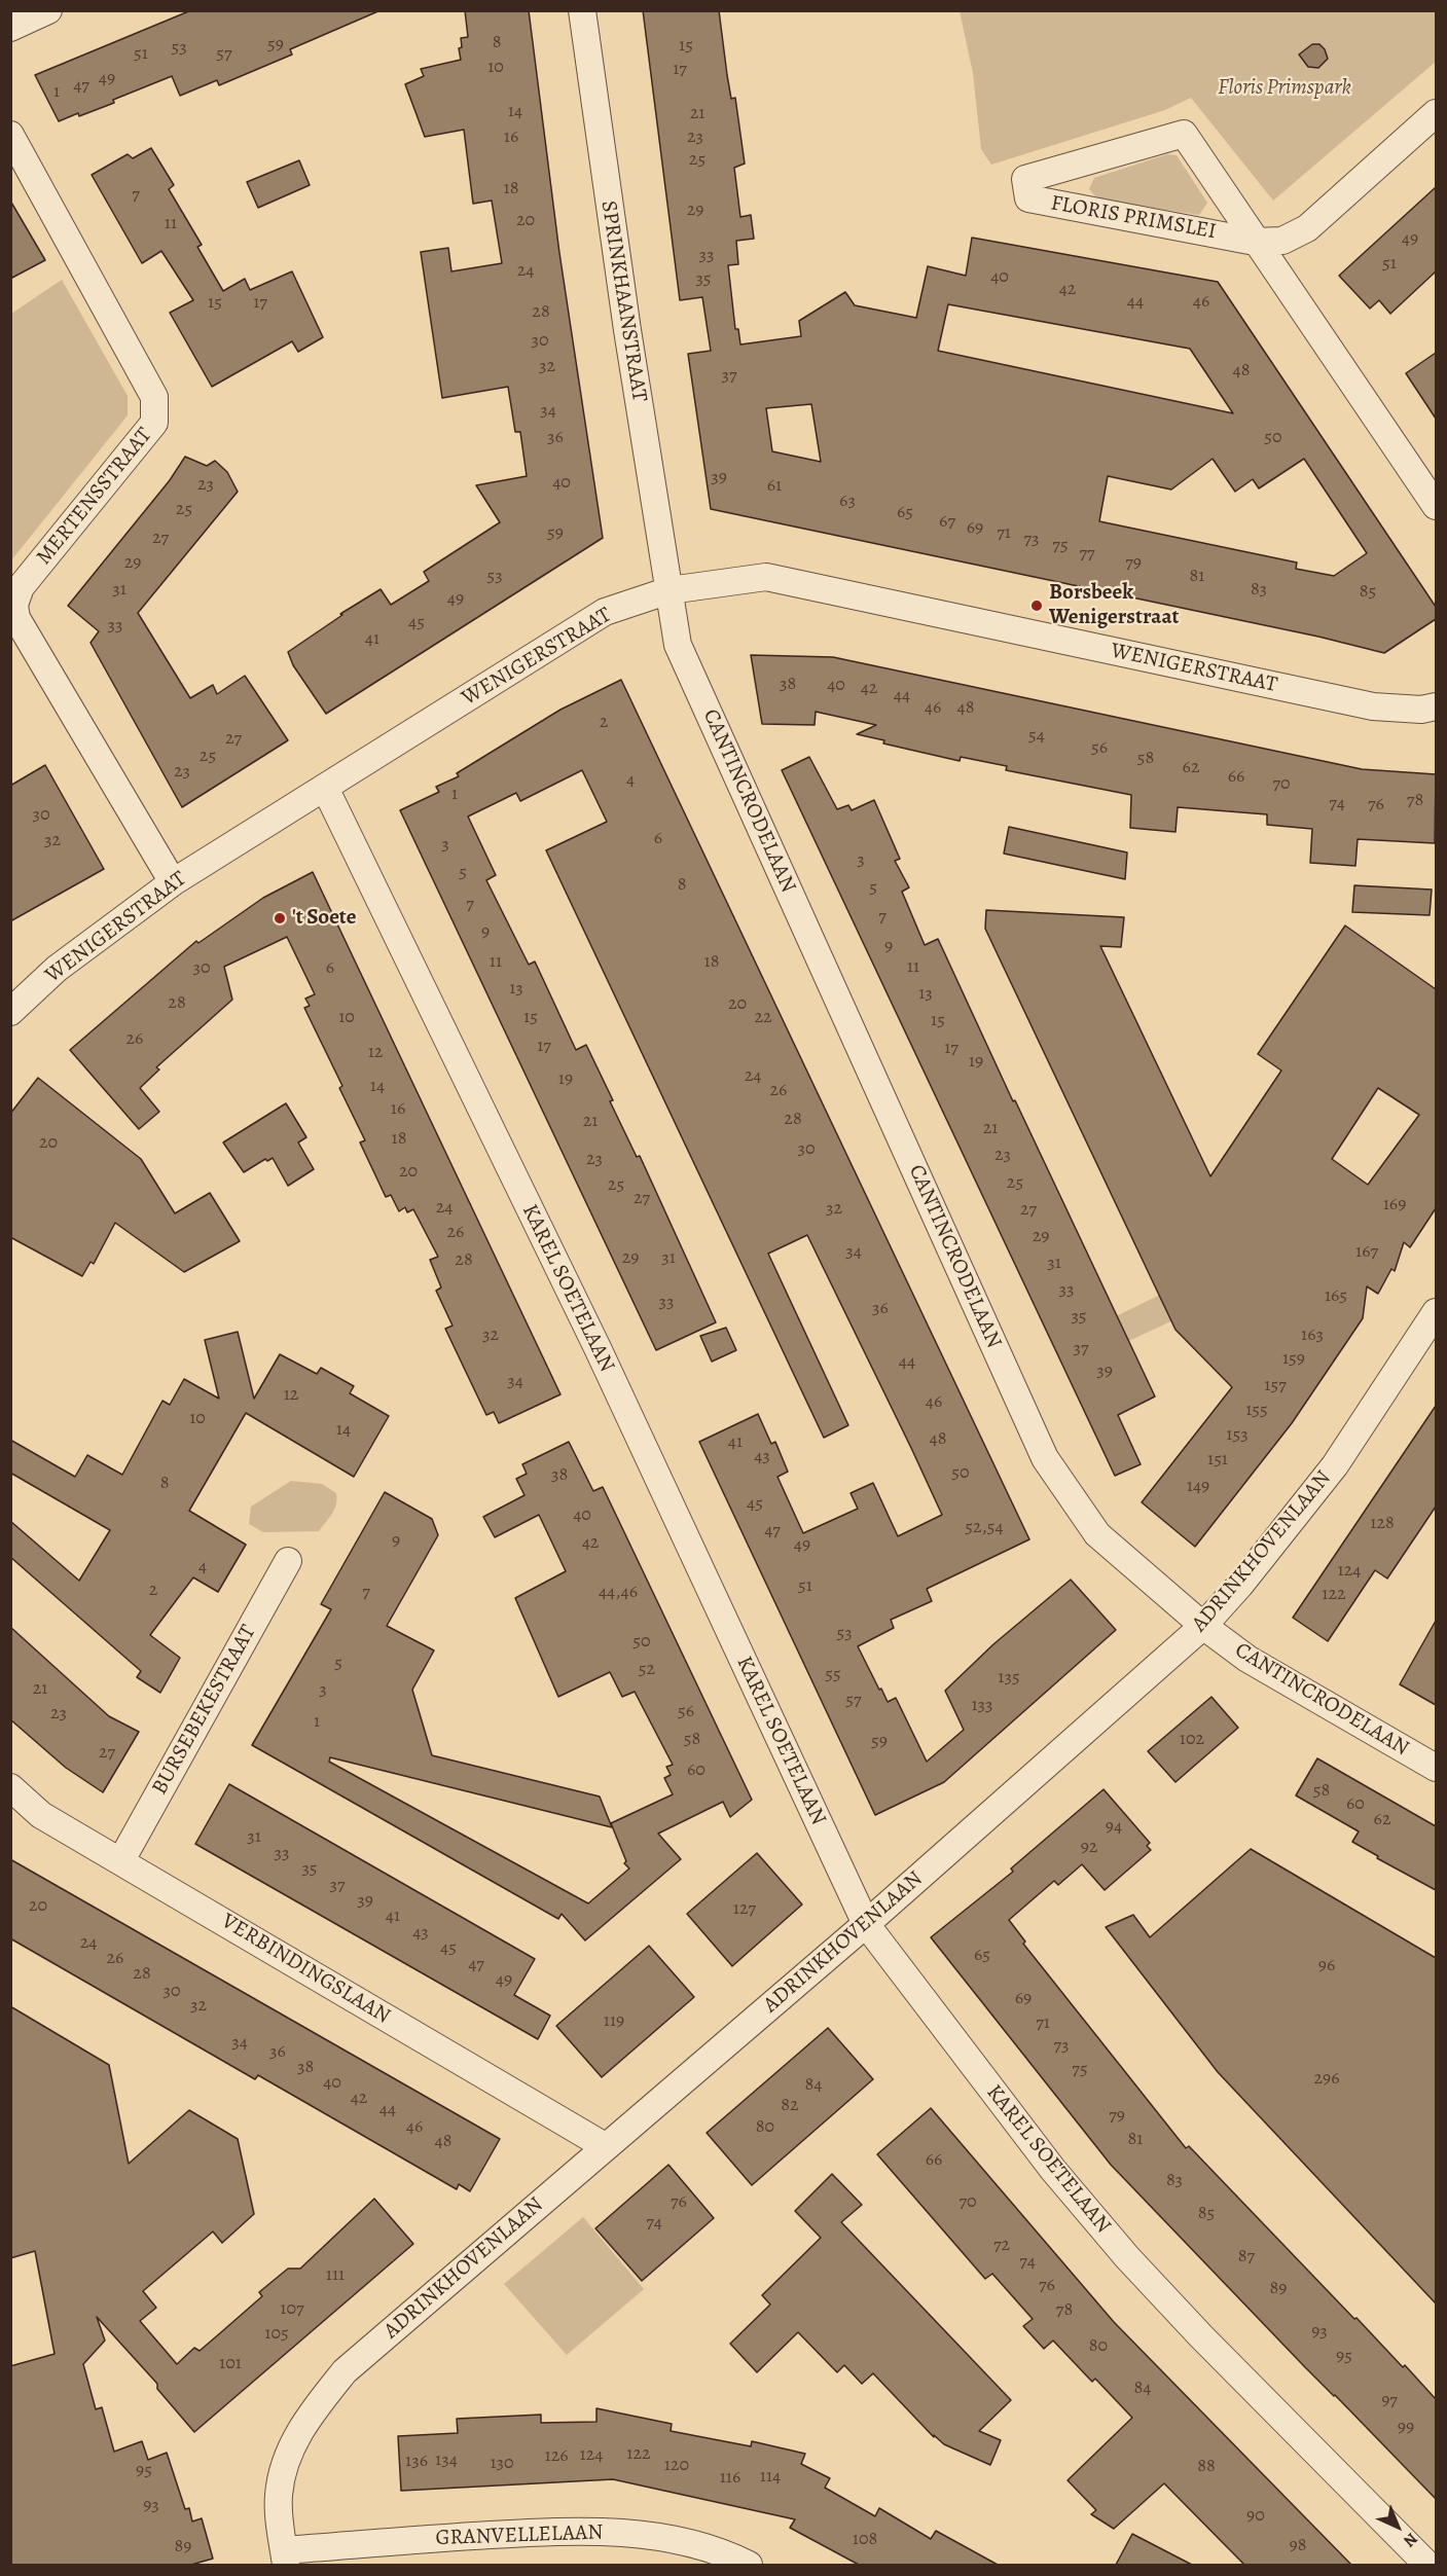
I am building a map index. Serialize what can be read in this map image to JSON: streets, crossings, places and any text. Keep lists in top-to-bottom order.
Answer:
{
  "streets": {
    "street": [
      "FLORIS PRIMSLEI",
      "SPRINKHAANSTRAAT",
      "MERTENSSTRAAT",
      "WENIGERSTRAAT",
      "CANTINCRODELAAN",
      "KAREL SOETELAAN",
      "ADRINKHOVENLAAN",
      "BURSEBEKESTRAAT",
      "VERBINDINGSLAAN",
      "GRANVELLELAAN"
    ]
  },
  "crossings": [
    ["SPRINKHAANSTRAAT", "WENIGERSTRAAT"],
    ["SPRINKHAANSTRAAT", "CANTINCRODELAAN"],
    ["MERTENSSTRAAT", "WENIGERSTRAAT"],
    ["WENIGERSTRAAT", "CANTINCRODELAAN"],
    ["WENIGERSTRAAT", "KAREL SOETELAAN"],
    ["CANTINCRODELAAN", "ADRINKHOVENLAAN"],
    ["KAREL SOETELAAN", "ADRINKHOVENLAAN"],
    ["ADRINKHOVENLAAN", "VERBINDINGSLAAN"],
    ["ADRINKHOVENLAAN", "GRANVELLELAAN"],
    ["BURSEBEKESTRAAT", "VERBINDINGSLAAN"]
  ],
  "parks": ["Floris Primspark"],
  "places": ["Borsbeek Wenigerstraat", "'t Soete"],
  "house_numbers": [
    "8",
    "59",
    "15",
    "53",
    "51",
    "57",
    "10",
    "17",
    "49",
    "47",
    "1",
    "14",
    "21",
    "16",
    "23",
    "25",
    "18",
    "7",
    "29",
    "20",
    "11",
    "49",
    "33",
    "51",
    "24",
    "40",
    "35",
    "42",
    "44",
    "46",
    "15",
    "17",
    "28",
    "30",
    "32",
    "48",
    "37",
    "34",
    "36",
    "50",
    "39",
    "40",
    "23",
    "61",
    "63",
    "25",
    "65",
    "67",
    "69",
    "59",
    "71",
    "27",
    "73",
    "75",
    "77",
    "29",
    "79",
    "53",
    "81",
    "31",
    "83",
    "85",
    "49",
    "45",
    "33",
    "41",
    "38",
    "40",
    "42",
    "44",
    "46",
    "48",
    "2",
    "54",
    "27",
    "56",
    "25",
    "58",
    "62",
    "23",
    "66",
    "4",
    "70",
    "1",
    "78",
    "74",
    "76",
    "30",
    "6",
    "32",
    "3",
    "3",
    "5",
    "8",
    "5",
    "7",
    "7",
    "9",
    "9",
    "11",
    "18",
    "11",
    "30",
    "6",
    "13",
    "13",
    "28",
    "20",
    "10",
    "15",
    "22",
    "15",
    "26",
    "17",
    "17",
    "12",
    "19",
    "24",
    "19",
    "14",
    "26",
    "16",
    "28",
    "21",
    "21",
    "18",
    "20",
    "30",
    "23",
    "23",
    "20",
    "25",
    "25",
    "27",
    "169",
    "24",
    "32",
    "27",
    "26",
    "29",
    "34",
    "167",
    "29",
    "31",
    "28",
    "31",
    "33",
    "165",
    "33",
    "36",
    "35",
    "32",
    "163",
    "37",
    "159",
    "44",
    "39",
    "34",
    "157",
    "12",
    "46",
    "155",
    "10",
    "14",
    "153",
    "48",
    "41",
    "43",
    "151",
    "50",
    "38",
    "8",
    "149",
    "45",
    "40",
    "128",
    "52,54",
    "47",
    "9",
    "42",
    "49",
    "4",
    "124",
    "51",
    "2",
    "7",
    "44,46",
    "122",
    "53",
    "50",
    "5",
    "52",
    "55",
    "135",
    "21",
    "3",
    "57",
    "133",
    "56",
    "23",
    "1",
    "58",
    "102",
    "59",
    "27",
    "60",
    "58",
    "60",
    "62",
    "94",
    "31",
    "92",
    "33",
    "35",
    "37",
    "39",
    "20",
    "127",
    "41",
    "43",
    "24",
    "45",
    "65",
    "26",
    "47",
    "96",
    "28",
    "49",
    "30",
    "69",
    "32",
    "119",
    "71",
    "34",
    "73",
    "36",
    "38",
    "75",
    "296",
    "40",
    "84",
    "42",
    "82",
    "44",
    "79",
    "46",
    "80",
    "81",
    "48",
    "66",
    "83",
    "76",
    "70",
    "85",
    "74",
    "72",
    "87",
    "74",
    "111",
    "76",
    "89",
    "107",
    "78",
    "93",
    "105",
    "80",
    "95",
    "101",
    "84",
    "97",
    "99",
    "122",
    "124",
    "126",
    "134",
    "136",
    "130",
    "120",
    "88",
    "95",
    "114",
    "116",
    "93",
    "90",
    "108",
    "98",
    "89"
  ],
  "north": "bottom right"
}
